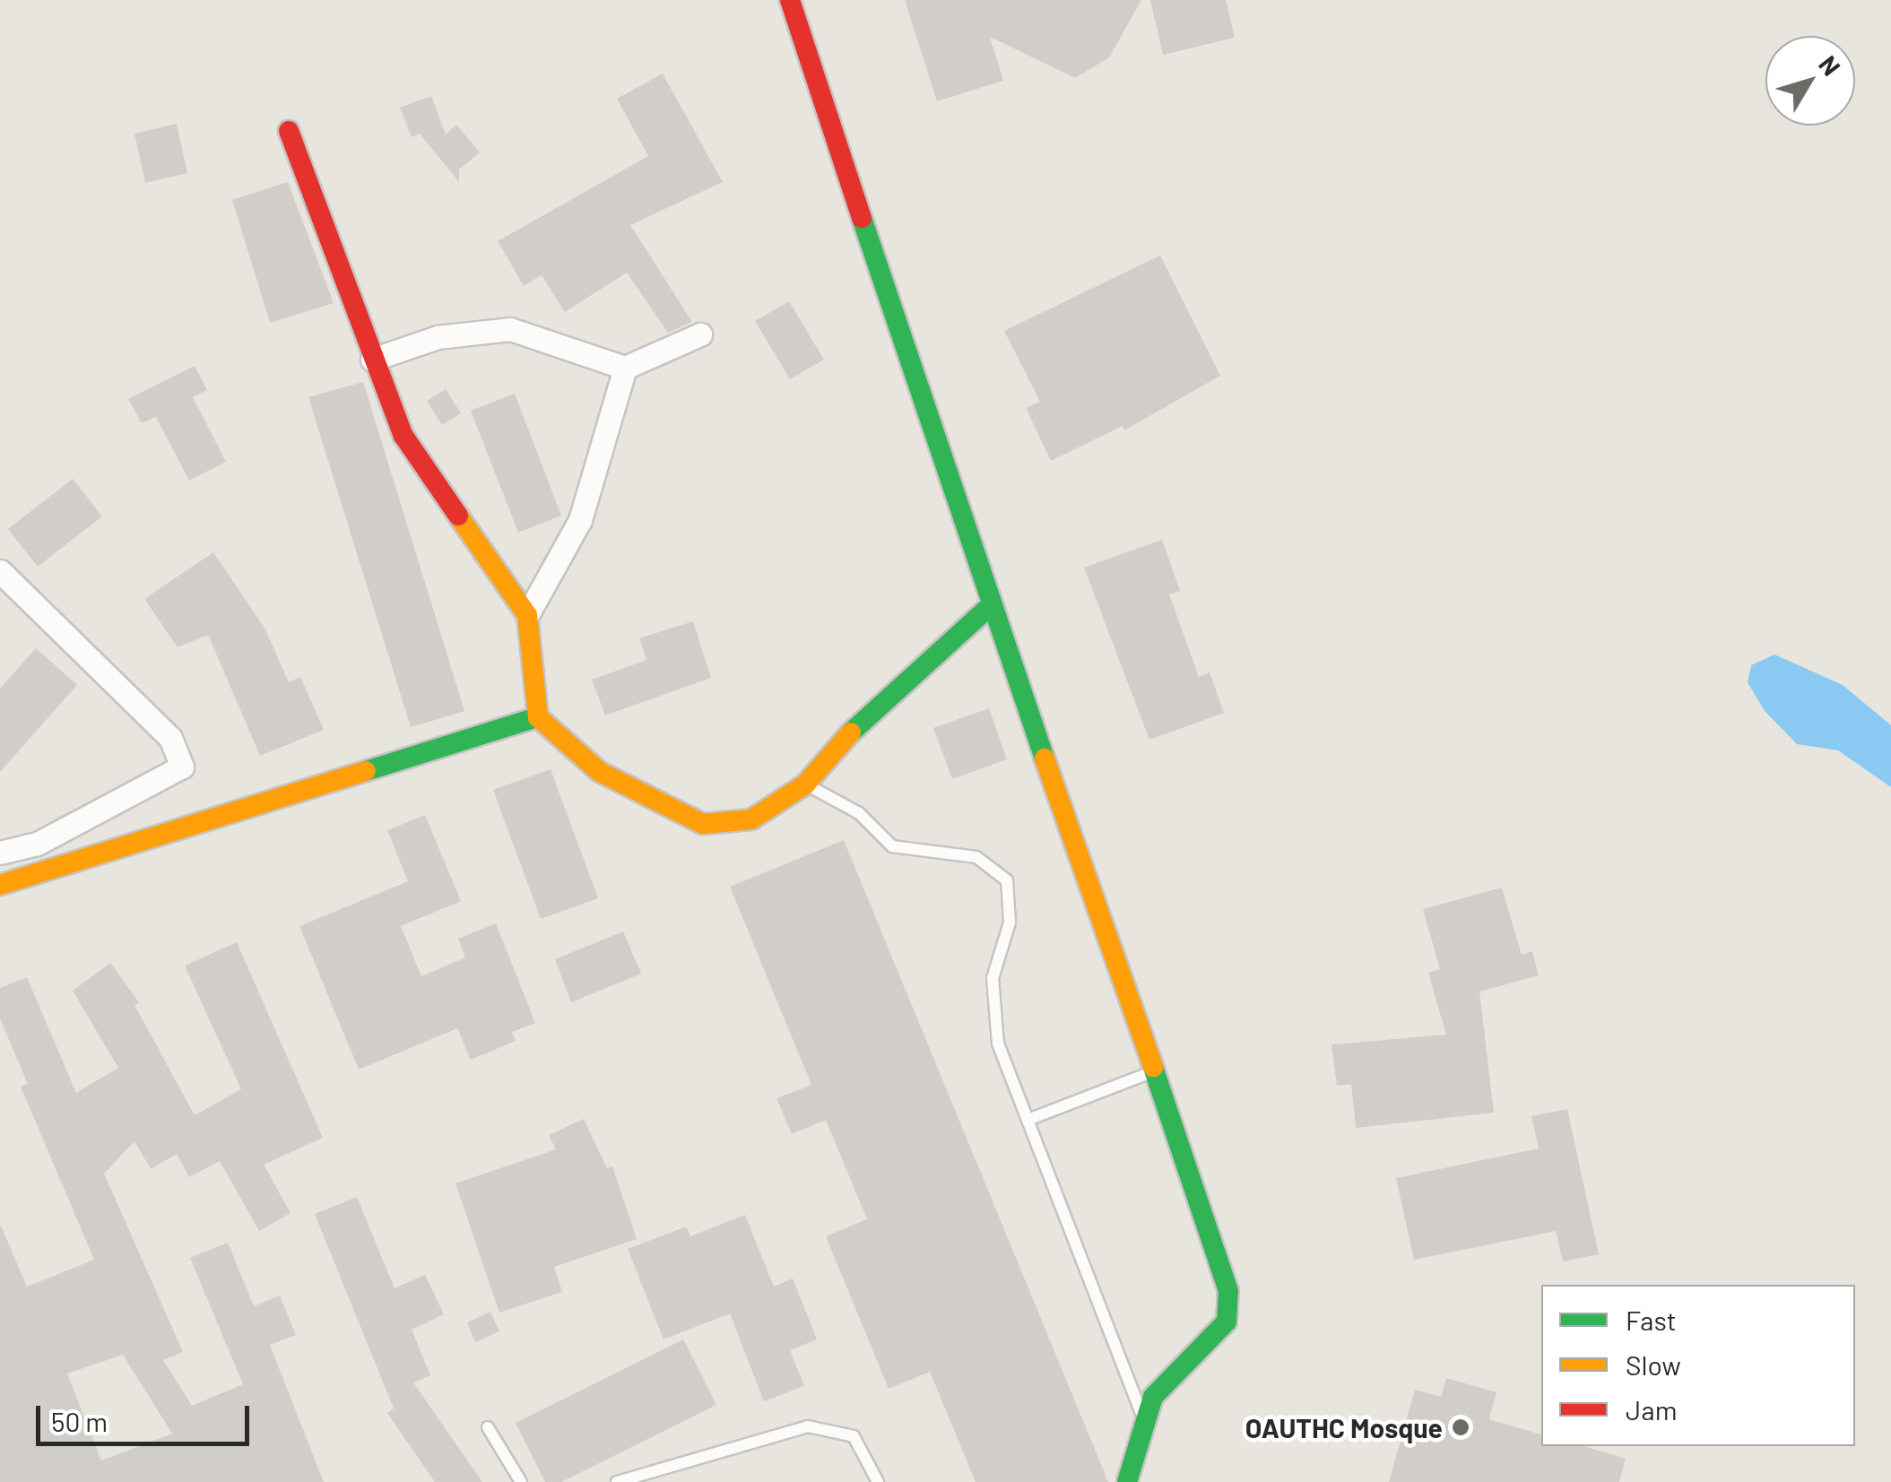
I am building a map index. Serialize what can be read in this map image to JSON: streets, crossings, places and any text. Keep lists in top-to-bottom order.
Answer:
{
  "places": ["OAUTHC Mosque"],
  "legend": ["Fast", "Slow", "Jam"],
  "scale_bar": "50 m",
  "north": "top right"
}
